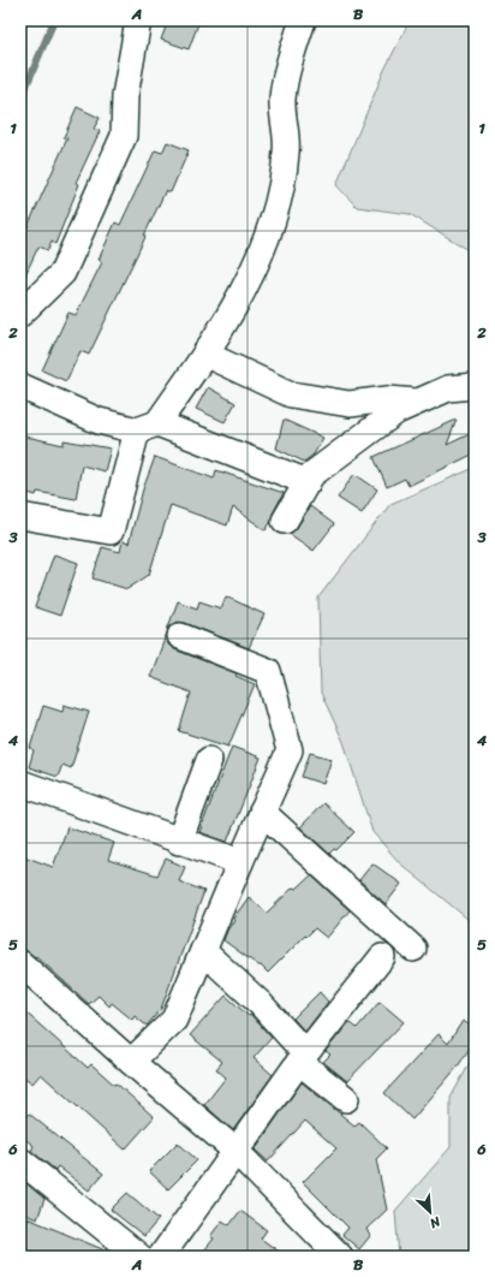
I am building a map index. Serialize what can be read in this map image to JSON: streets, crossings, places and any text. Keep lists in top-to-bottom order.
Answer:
{
  "north": "bottom right",
  "grid": {
    "columns": ["A", "B"],
    "rows": [
      "1",
      "2",
      "3",
      "4",
      "5",
      "6"
    ]
  }
}
